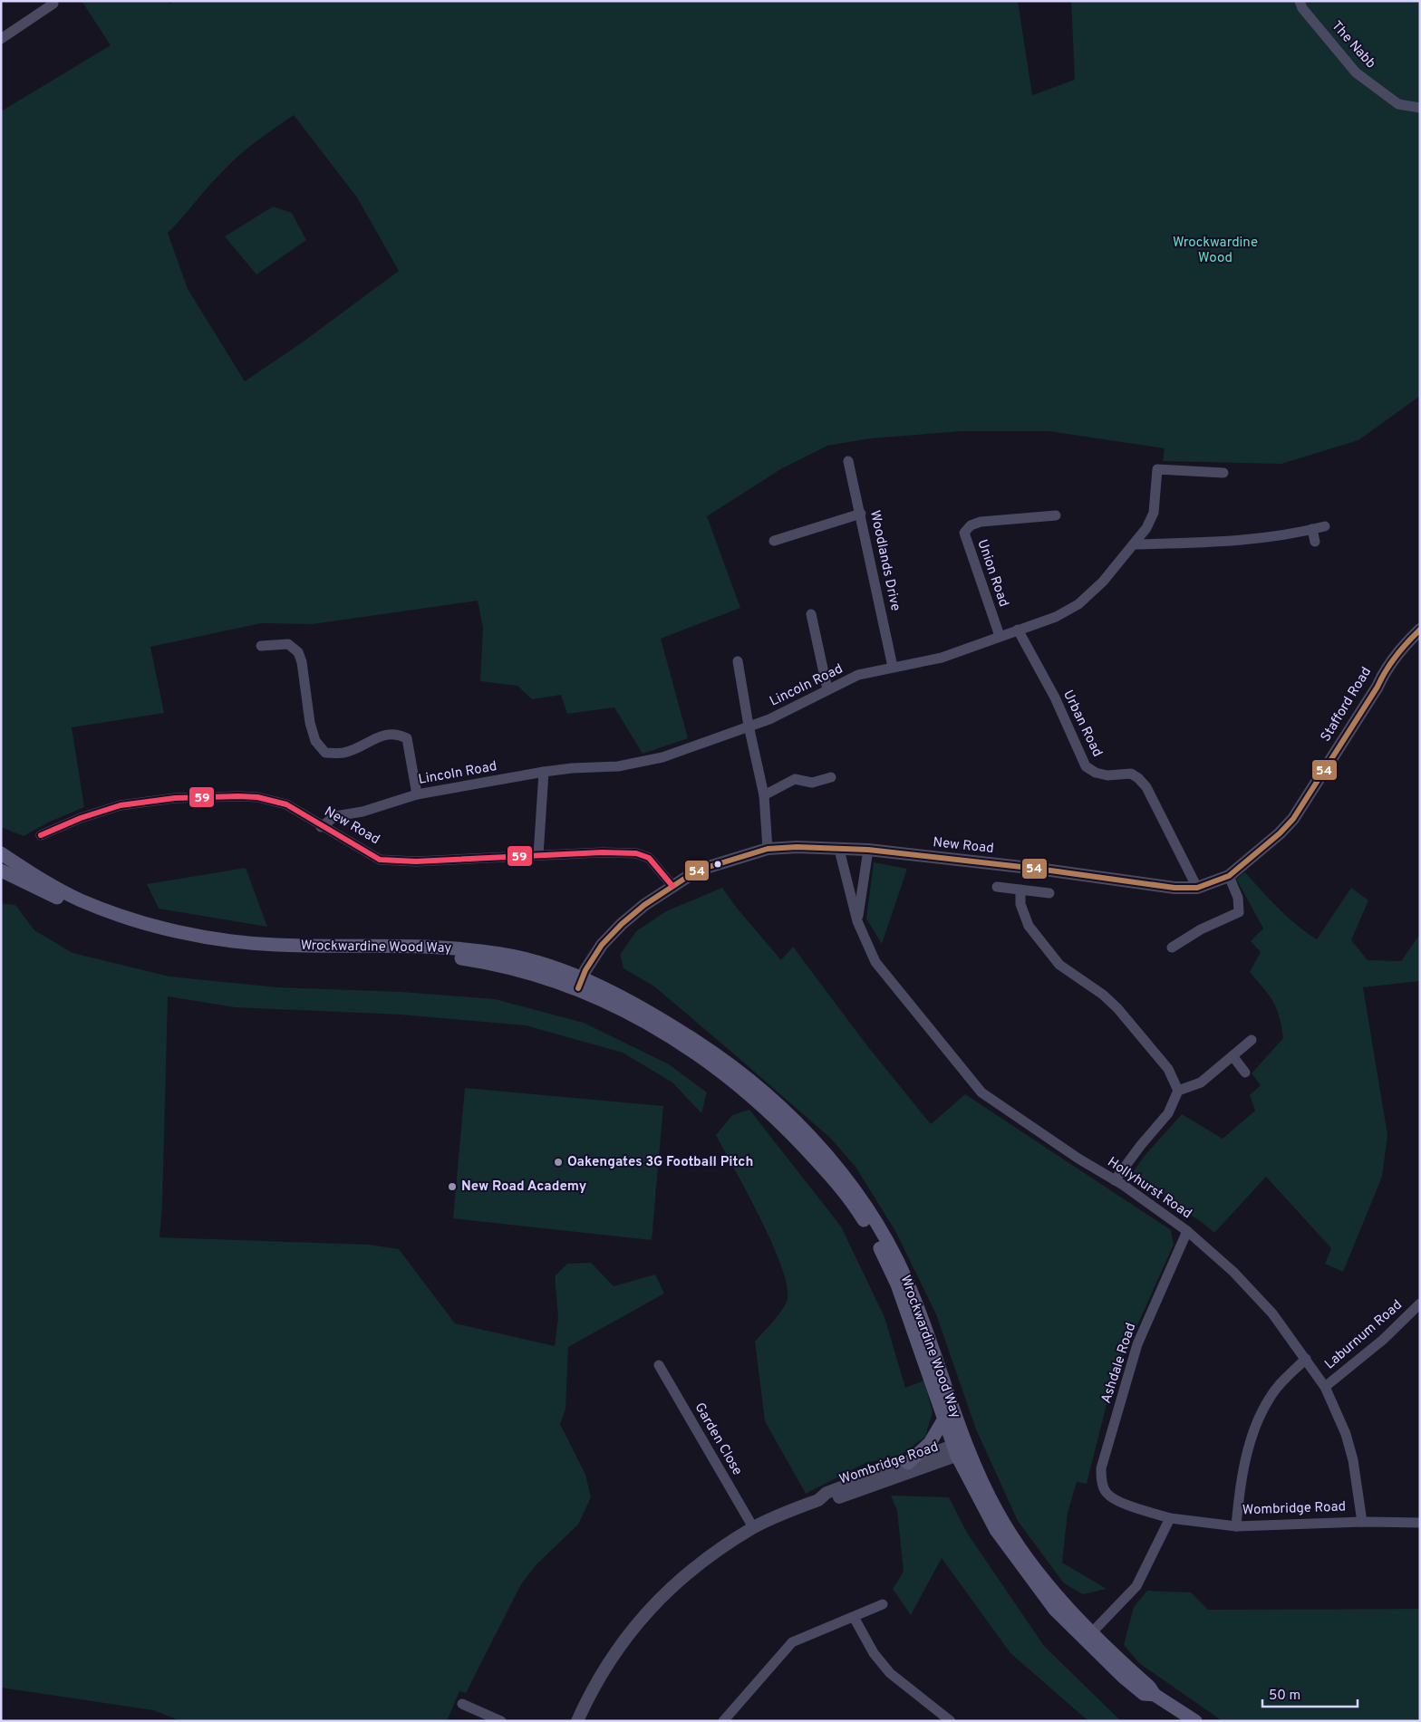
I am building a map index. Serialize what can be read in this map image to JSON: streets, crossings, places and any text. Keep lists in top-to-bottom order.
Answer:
{
  "streets": {
    "main road": ["Wrockwardine Wood Way"],
    "street": [
      "The Nabb",
      "Woodlands Drive",
      "Union Road",
      "Lincoln Road",
      "Stafford Road",
      "Urban Road",
      "New Road",
      "Hollyhurst Road",
      "Laburnum Road",
      "Ashdale Road",
      "Garden Close",
      "Wombridge Road"
    ]
  },
  "crossings": [
    ["Woodlands Drive", "Lincoln Road"],
    ["Union Road", "Lincoln Road"],
    ["Lincoln Road", "Urban Road"],
    ["Lincoln Road", "New Road"],
    ["Stafford Road", "New Road"],
    ["Urban Road", "New Road"],
    ["New Road", "Wrockwardine Wood Way"],
    ["New Road", "Hollyhurst Road"],
    ["Wrockwardine Wood Way", "Wombridge Road"],
    ["Hollyhurst Road", "Laburnum Road"],
    ["Hollyhurst Road", "Ashdale Road"],
    ["Hollyhurst Road", "Wombridge Road"],
    ["Ashdale Road", "Wombridge Road"],
    ["Garden Close", "Wombridge Road"]
  ],
  "parks": ["Wrockwardine Wood"],
  "places": ["Oakengates 3G Football Pitch", "New Road Academy"],
  "lines": ["transit line 54", "transit line 59"],
  "scale_bar": "50 m"
}
